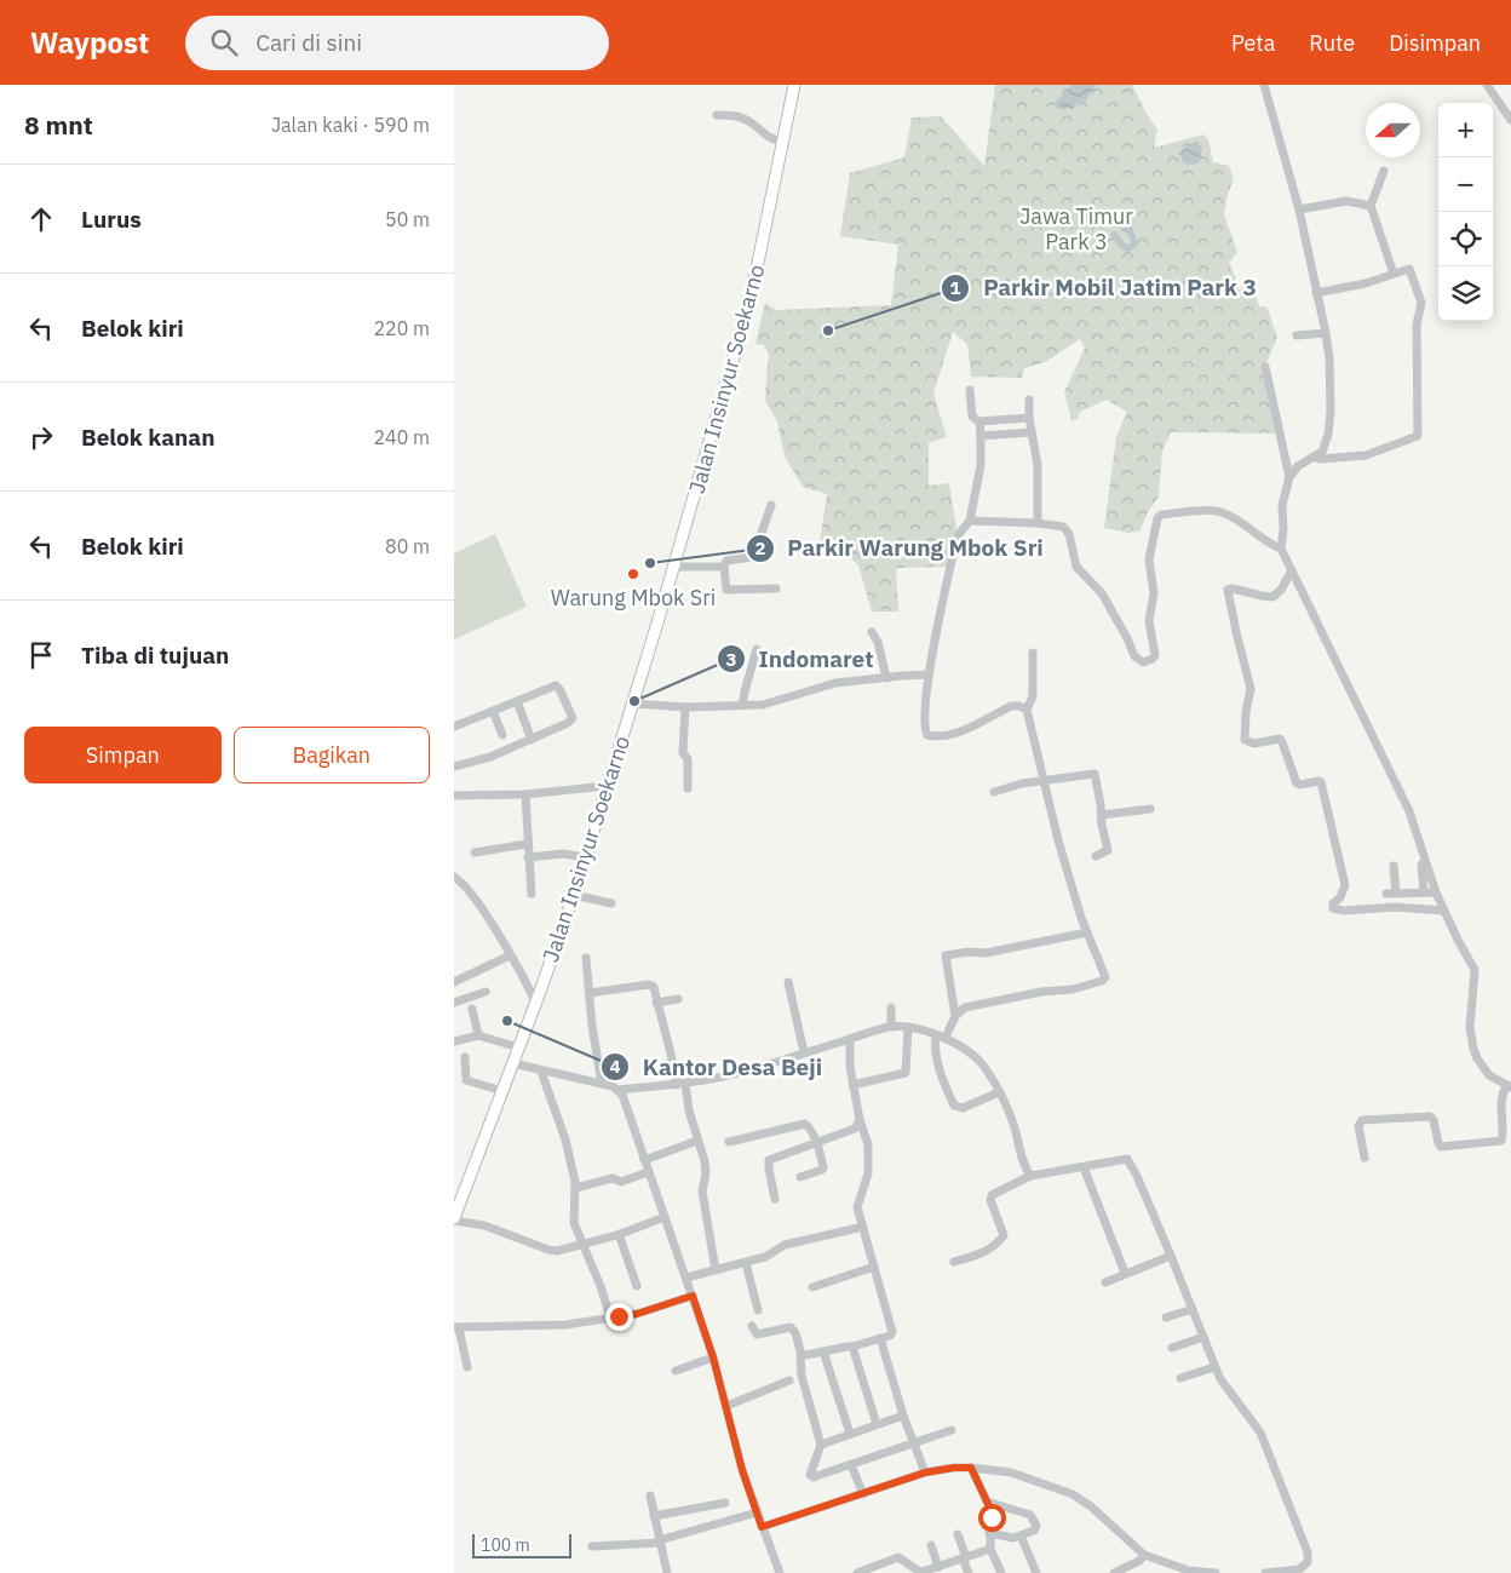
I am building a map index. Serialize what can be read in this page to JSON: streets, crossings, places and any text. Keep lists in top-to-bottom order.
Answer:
{
  "streets": {
    "main road": ["Jalan Insinyur Soekarno"]
  },
  "parks": ["Jawa Timur Park 3"],
  "places": [
    "Parkir Mobil Jatim Park 3",
    "Parkir Warung Mbok Sri",
    "Warung Mbok Sri",
    "Indomaret",
    "Kantor Desa Beji"
  ],
  "scale_bar": "100 m",
  "north": "left",
  "page": {
    "header": "Waypost",
    "search": "Cari di sini",
    "nav": ["Peta", "Rute", "Disimpan"],
    "heading": ["8 mnt", "Jalan kaki · 590 m"],
    "map_buttons": ["+", "−"],
    "list": [
      ["Lurus", "50 m"],
      ["Belok kiri", "220 m"],
      ["Belok kanan", "240 m"],
      ["Belok kiri", "80 m"],
      "Tiba di tujuan"
    ],
    "buttons": ["Simpan", "Bagikan"],
    "scale": "100 m"
  }
}
